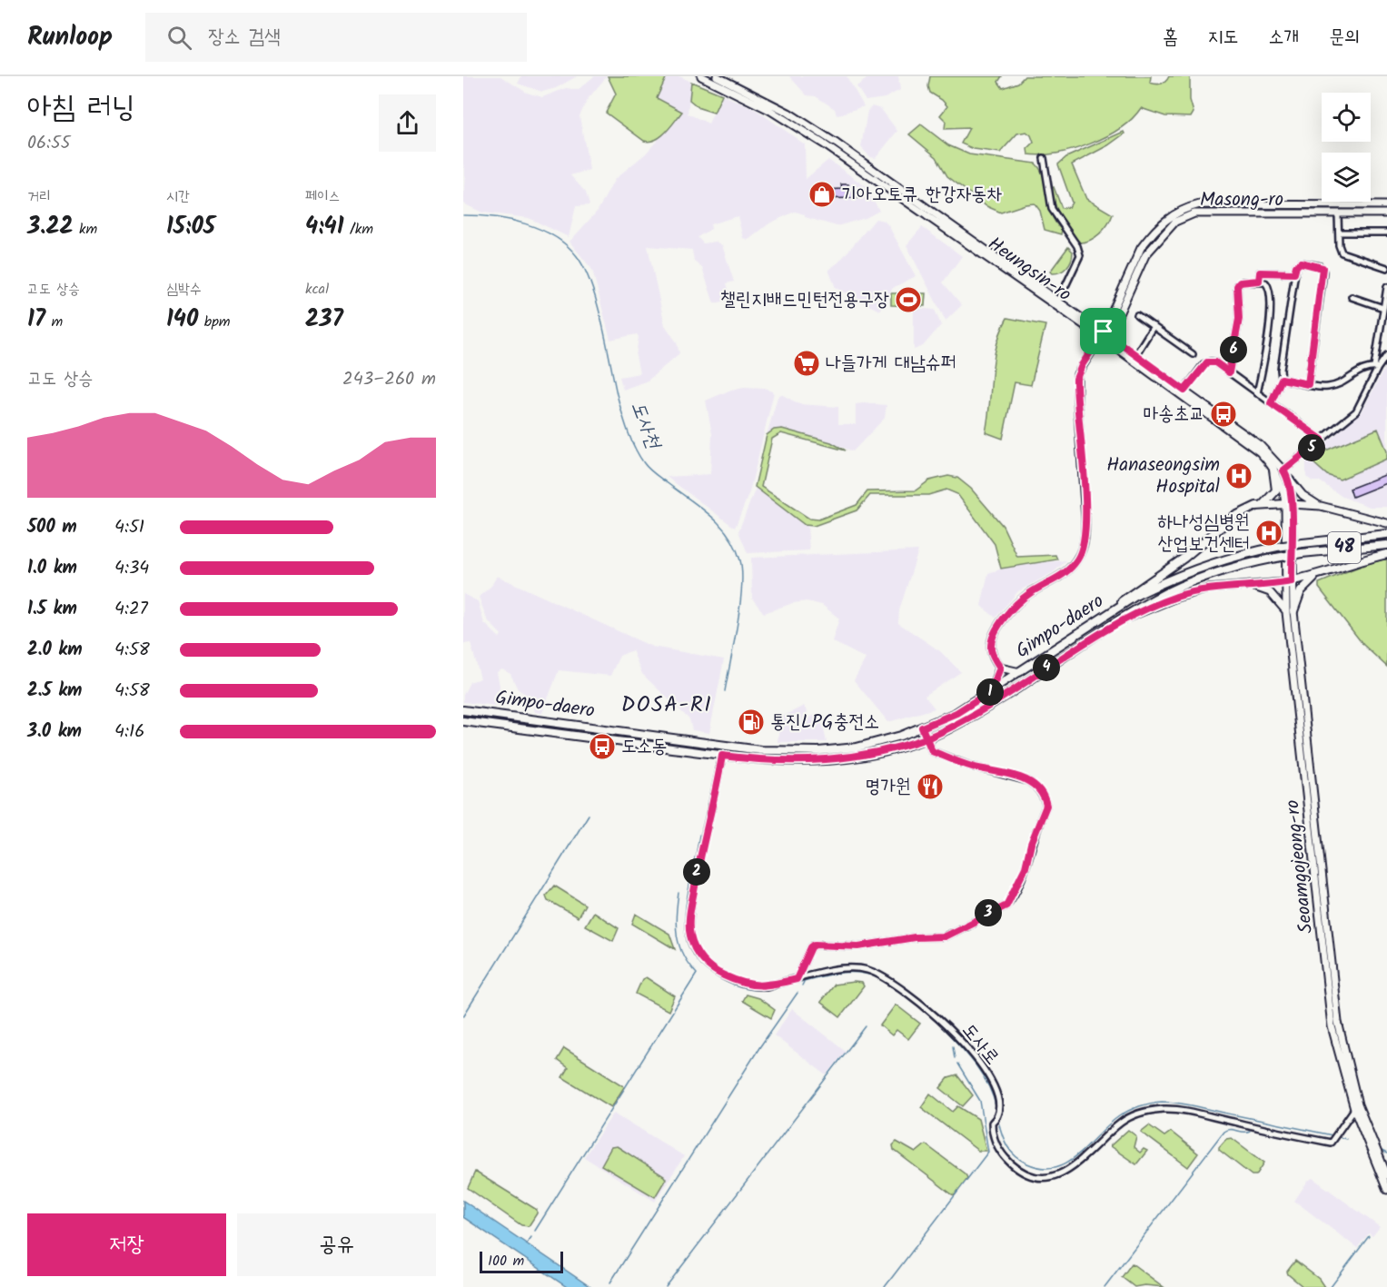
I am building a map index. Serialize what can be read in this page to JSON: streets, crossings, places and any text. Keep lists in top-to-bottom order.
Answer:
{
  "streets": {
    "main road": [
      "Masong-ro",
      "Heungsin-ro",
      "48",
      "Gimpo-daero",
      "Seoamgojeong-ro"
    ],
    "street": ["도사로"]
  },
  "crossings": [
    ["Masong-ro", "Heungsin-ro"],
    ["Heungsin-ro", "Seoamgojeong-ro"],
    ["Gimpo-daero", "도사로"],
    ["Seoamgojeong-ro", "도사로"]
  ],
  "districts": ["DOSA-RI"],
  "water": ["도사천"],
  "places": {
    "shop": ["기아오토큐 한강자동차"],
    "sports": ["챌린지배드민턴전용구장"],
    "supermarket": ["나들가게 대남슈퍼"],
    "bus stop": ["마송초교", "도소동"],
    "hospital": ["Hanaseongsim Hospital", "하나성심병원 산업보건센터"],
    "fuel station": ["통진LPG충전소"],
    "restaurant": ["명가원"]
  },
  "scale_bar": "100 m",
  "page": {
    "header": "Runloop",
    "search": "장소 검색",
    "nav": [
      "홈",
      "지도",
      "소개",
      "문의"
    ],
    "heading": ["아침 러닝", "06:55"],
    "stats": [
      ["거리", "3.22 km"],
      ["시간", "15:05"],
      ["페이스", "4:41 /km"],
      ["고도 상승", "17 m"],
      ["심박수", "140 bpm"],
      ["kcal", "237"]
    ],
    "pins": [
      "6",
      "5",
      "4",
      "1",
      "2",
      "3"
    ],
    "chart": ["고도 상승", "243–260 m"],
    "list": [
      {
        "name": "500 m",
        "note": "4:51"
      },
      {
        "name": "1.0 km",
        "note": "4:34"
      },
      {
        "name": "1.5 km",
        "note": "4:27"
      },
      {
        "name": "2.0 km",
        "note": "4:58"
      },
      {
        "name": "2.5 km",
        "note": "4:58"
      },
      {
        "name": "3.0 km",
        "note": "4:16"
      }
    ],
    "buttons": ["저장", "공유"],
    "scale": "100 m"
  }
}
